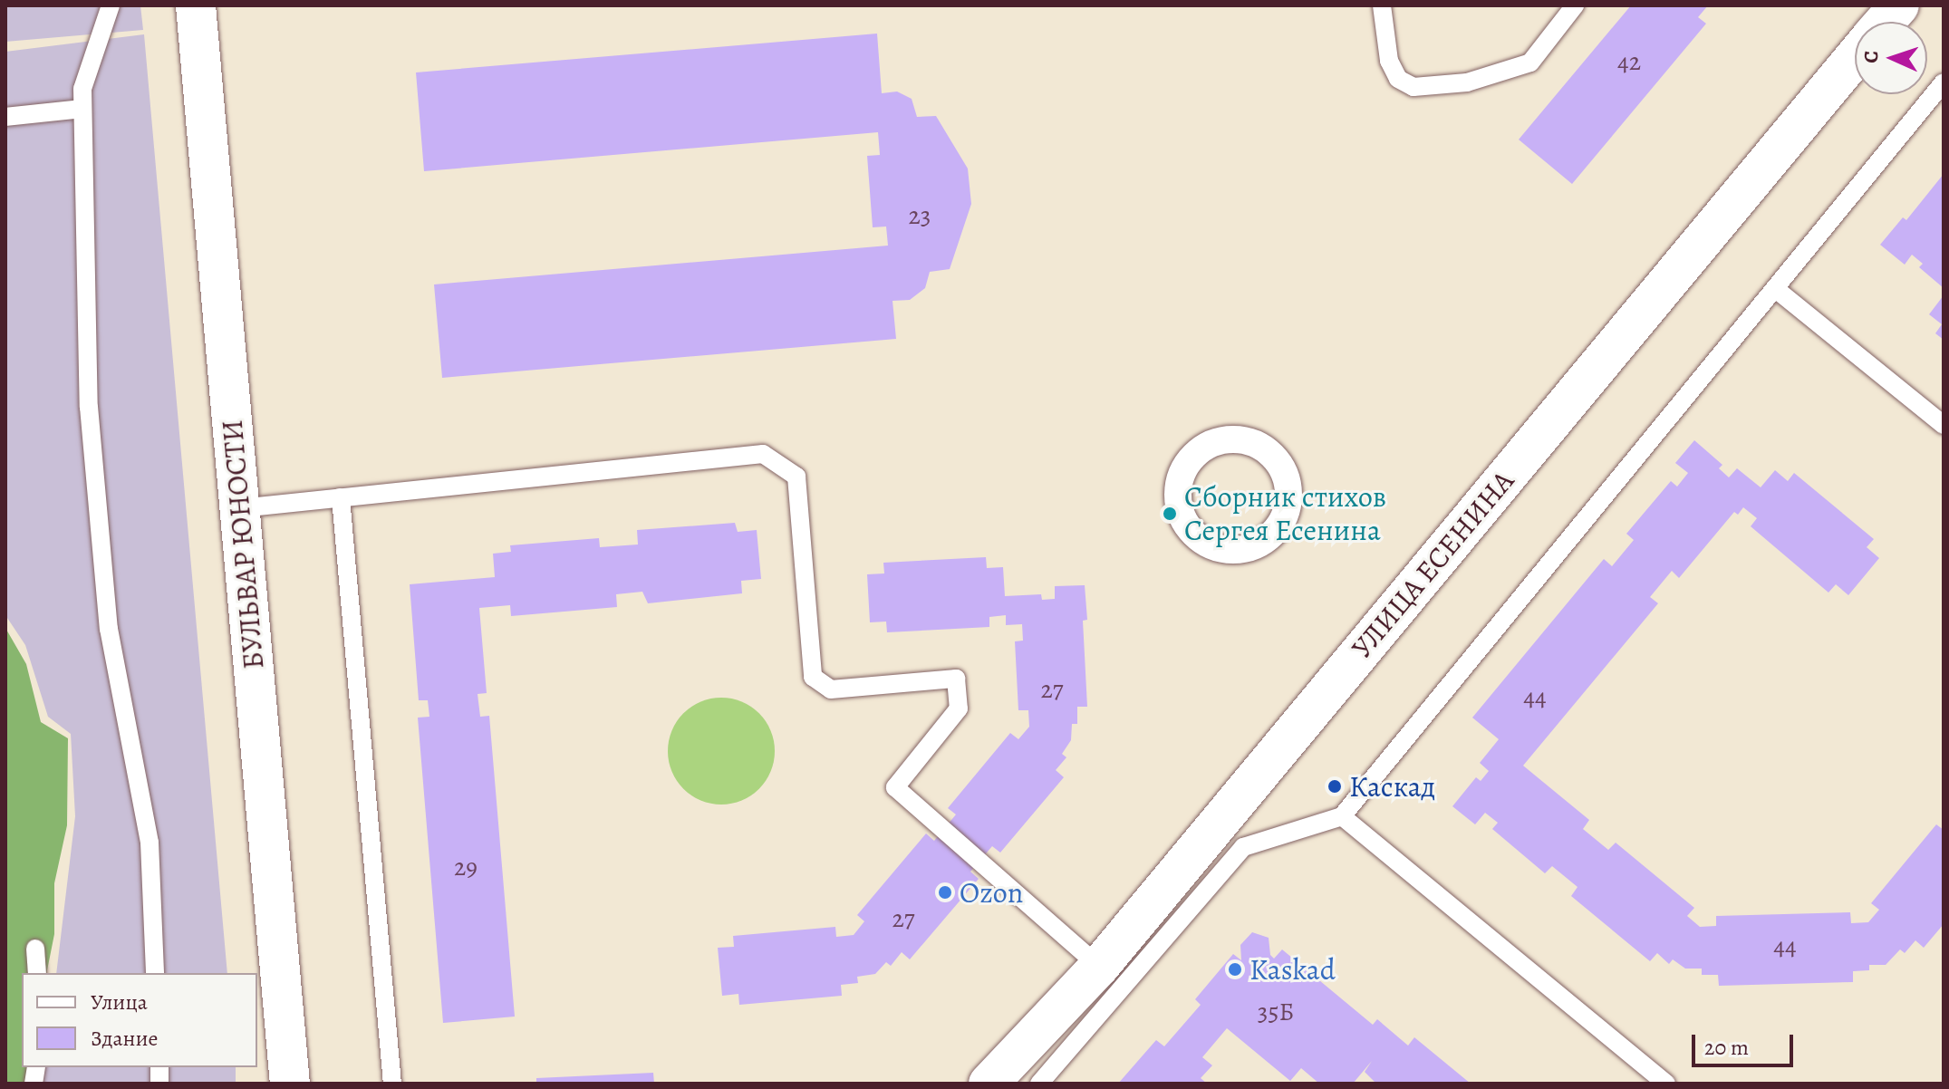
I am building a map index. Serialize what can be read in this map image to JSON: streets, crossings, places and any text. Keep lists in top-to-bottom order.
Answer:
{
  "streets": {
    "street": ["БУЛЬВАР ЮНОСТИ", "УЛИЦА ЕСЕНИНА"]
  },
  "places": [
    "Сборник стихов Сергея Есенина",
    "Каскад",
    "Ozon",
    "Kaskad"
  ],
  "house_numbers": [
    "42",
    "23",
    "27",
    "44",
    "29",
    "27",
    "44",
    "35Б"
  ],
  "legend": ["Улица", "Здание"],
  "scale_bar": "20 m",
  "north": "left"
}
